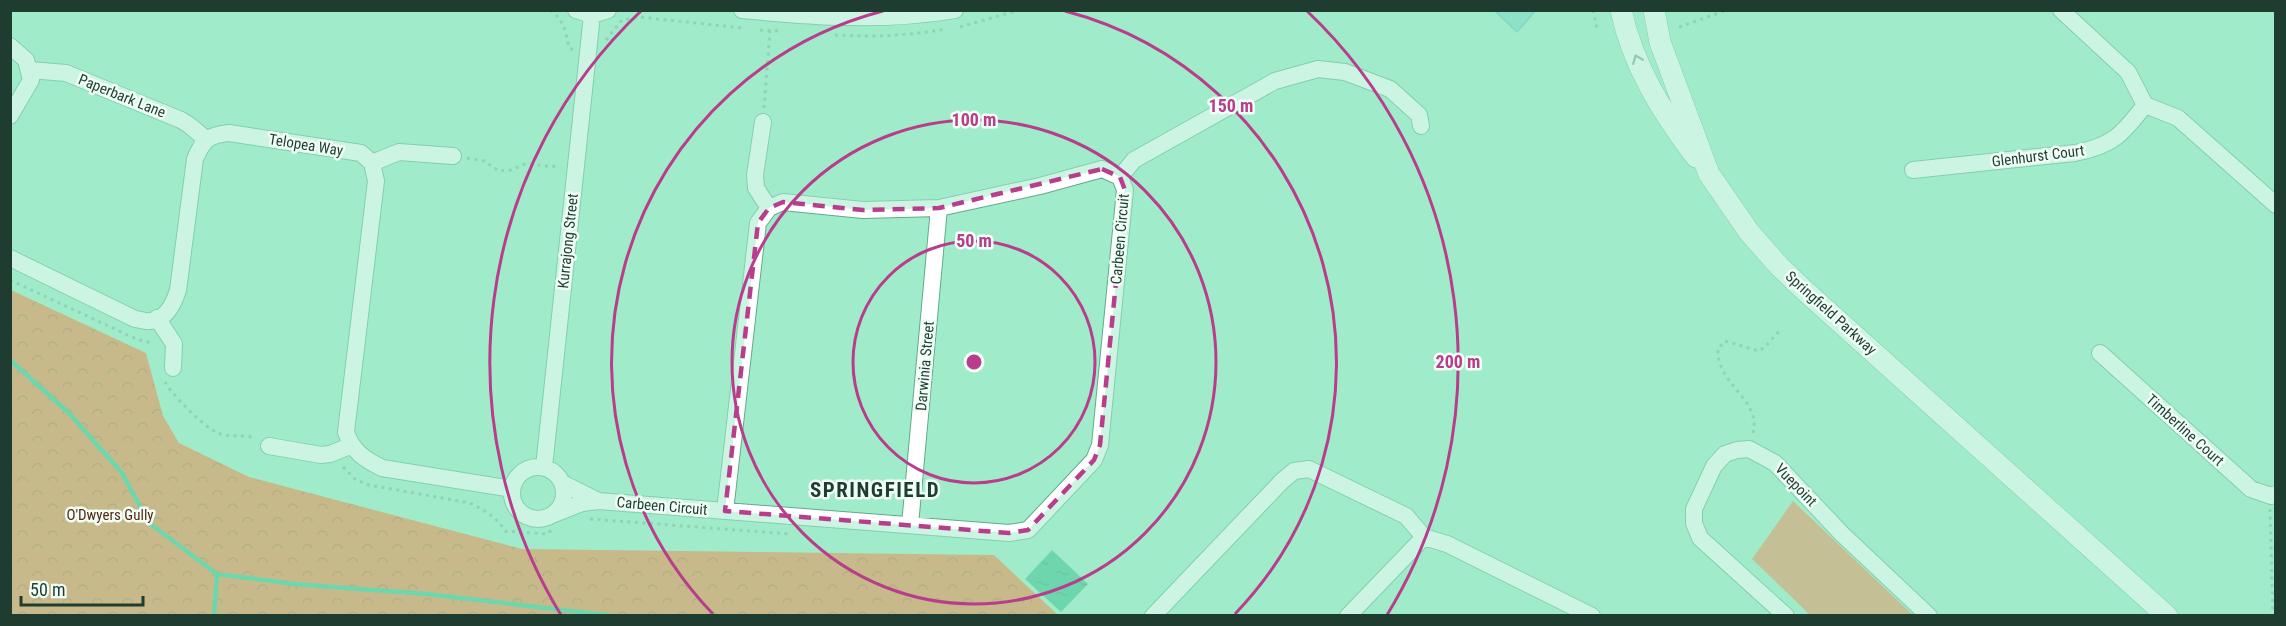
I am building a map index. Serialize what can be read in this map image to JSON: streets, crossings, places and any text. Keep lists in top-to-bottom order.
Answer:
{
  "streets": {
    "main road": ["Springfield Parkway"],
    "street": [
      "Paperbark Lane",
      "Telopea Way",
      "Glenhurst Court",
      "Carbeen Circuit",
      "Kurrajong Street",
      "Darwinia Street",
      "Timberline Court",
      "Vuepoint"
    ]
  },
  "crossings": [
    ["Paperbark Lane", "Telopea Way"],
    ["Carbeen Circuit", "Kurrajong Street"],
    ["Carbeen Circuit", "Darwinia Street"]
  ],
  "districts": ["SPRINGFIELD"],
  "parks": ["O'Dwyers Gully"],
  "scale_bar": "50 m",
  "rings": [
    "150 m",
    "100 m",
    "50 m",
    "200 m"
  ]
}
